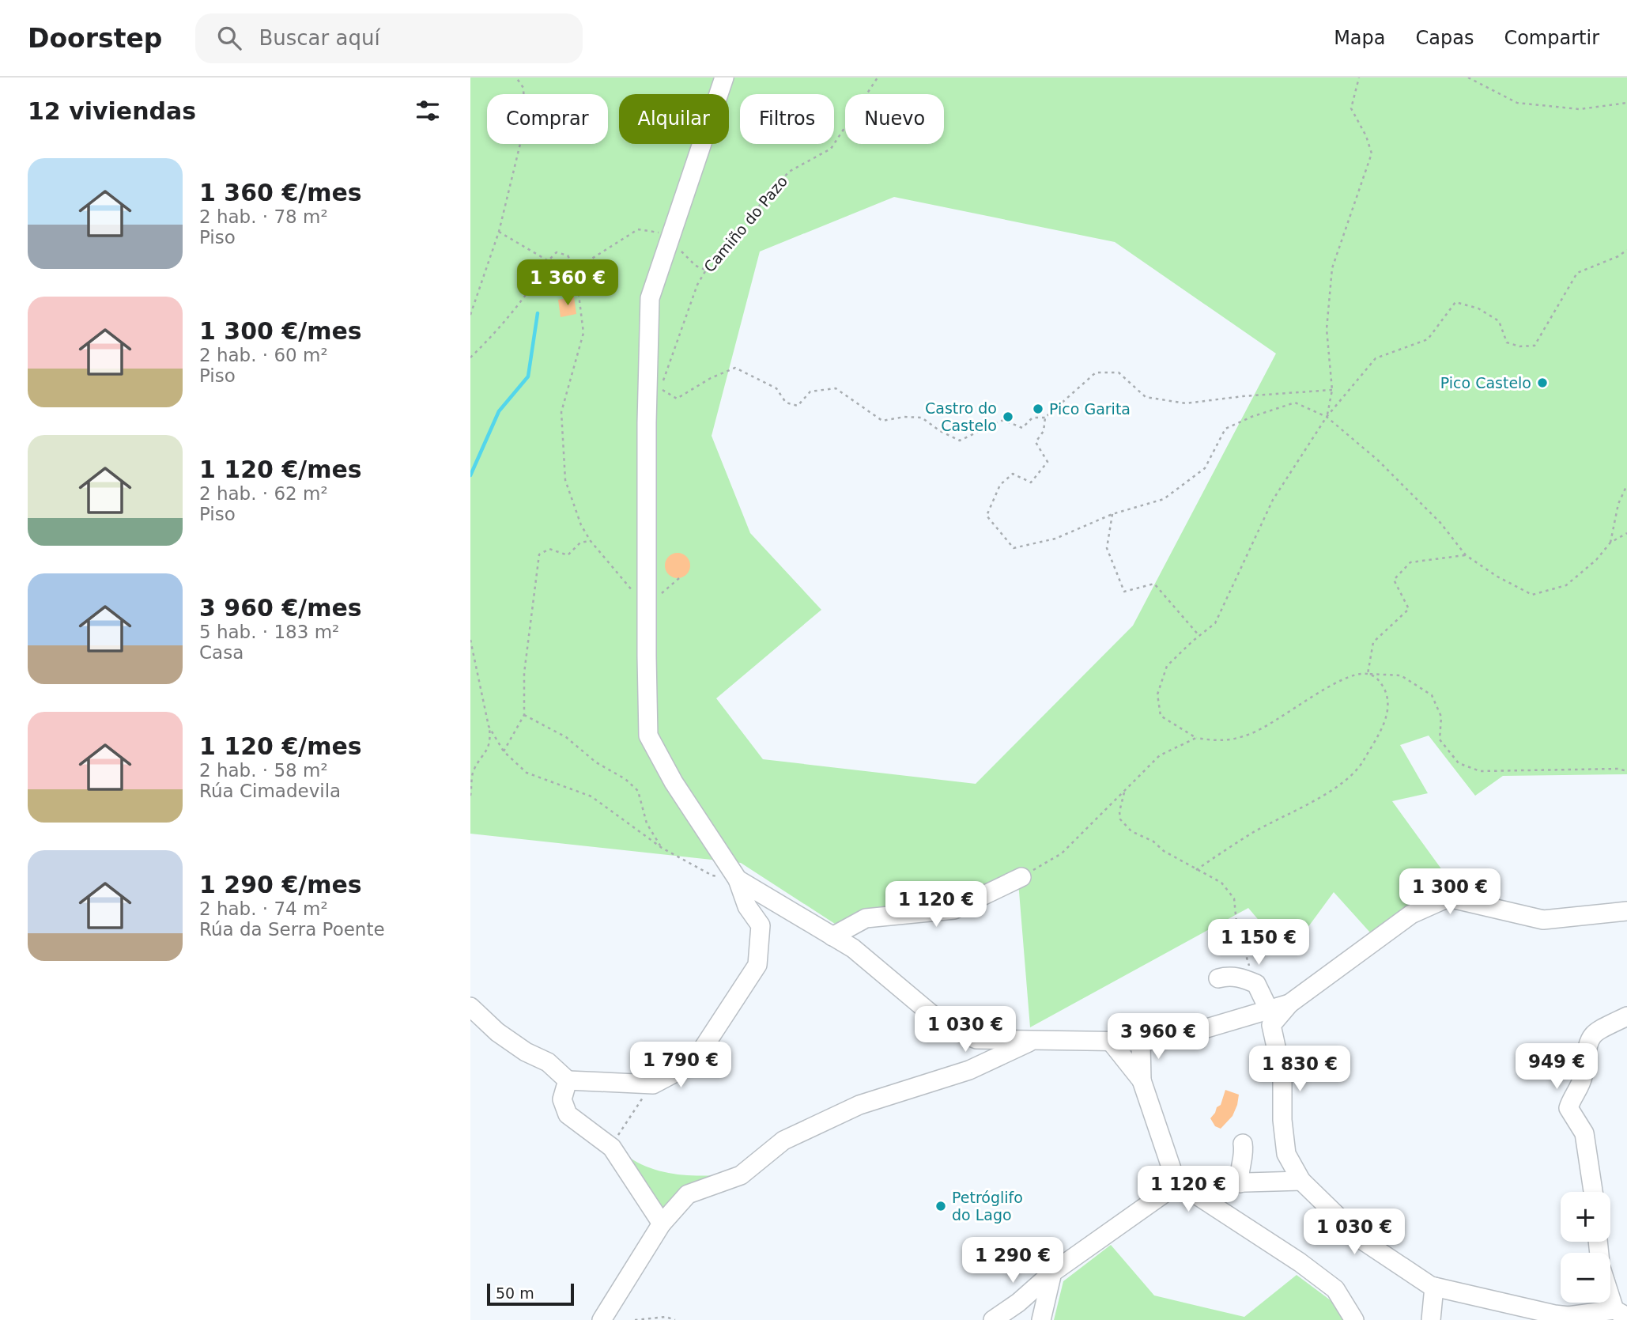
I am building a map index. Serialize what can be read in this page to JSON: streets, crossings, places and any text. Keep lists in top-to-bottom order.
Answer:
{
  "streets": {
    "path": ["Camiño do Pazo"]
  },
  "places": [
    "Pico Castelo",
    "Pico Garita",
    "Castro do Castelo",
    "Petróglifo do Lago"
  ],
  "scale_bar": "50 m",
  "page": {
    "header": "Doorstep",
    "search": "Buscar aquí",
    "nav": ["Mapa", "Capas", "Compartir"],
    "heading": "12 viviendas",
    "chip": [
      "Comprar",
      "Alquilar",
      "Filtros",
      "Nuevo"
    ],
    "list": [
      {
        "name": "1 360 €/mes",
        "note": "2 hab. · 78 m² · Piso"
      },
      {
        "name": "1 300 €/mes",
        "note": "2 hab. · 60 m² · Piso"
      },
      {
        "name": "1 120 €/mes",
        "note": "2 hab. · 62 m² · Piso"
      },
      {
        "name": "3 960 €/mes",
        "note": "5 hab. · 183 m² · Casa"
      },
      {
        "name": "1 120 €/mes",
        "note": "2 hab. · 58 m² · Rúa Cimadevila"
      },
      {
        "name": "1 290 €/mes",
        "note": "2 hab. · 74 m² · Rúa da Serra Poente"
      }
    ],
    "price": [
      "1 360 €",
      "1 300 €",
      "1 120 €",
      "1 150 €",
      "1 030 €",
      "3 960 €",
      "1 790 €",
      "949 €",
      "1 830 €",
      "1 120 €",
      "1 030 €",
      "1 290 €"
    ],
    "map_buttons": ["+", "−"],
    "scale": "50 m"
  }
}
